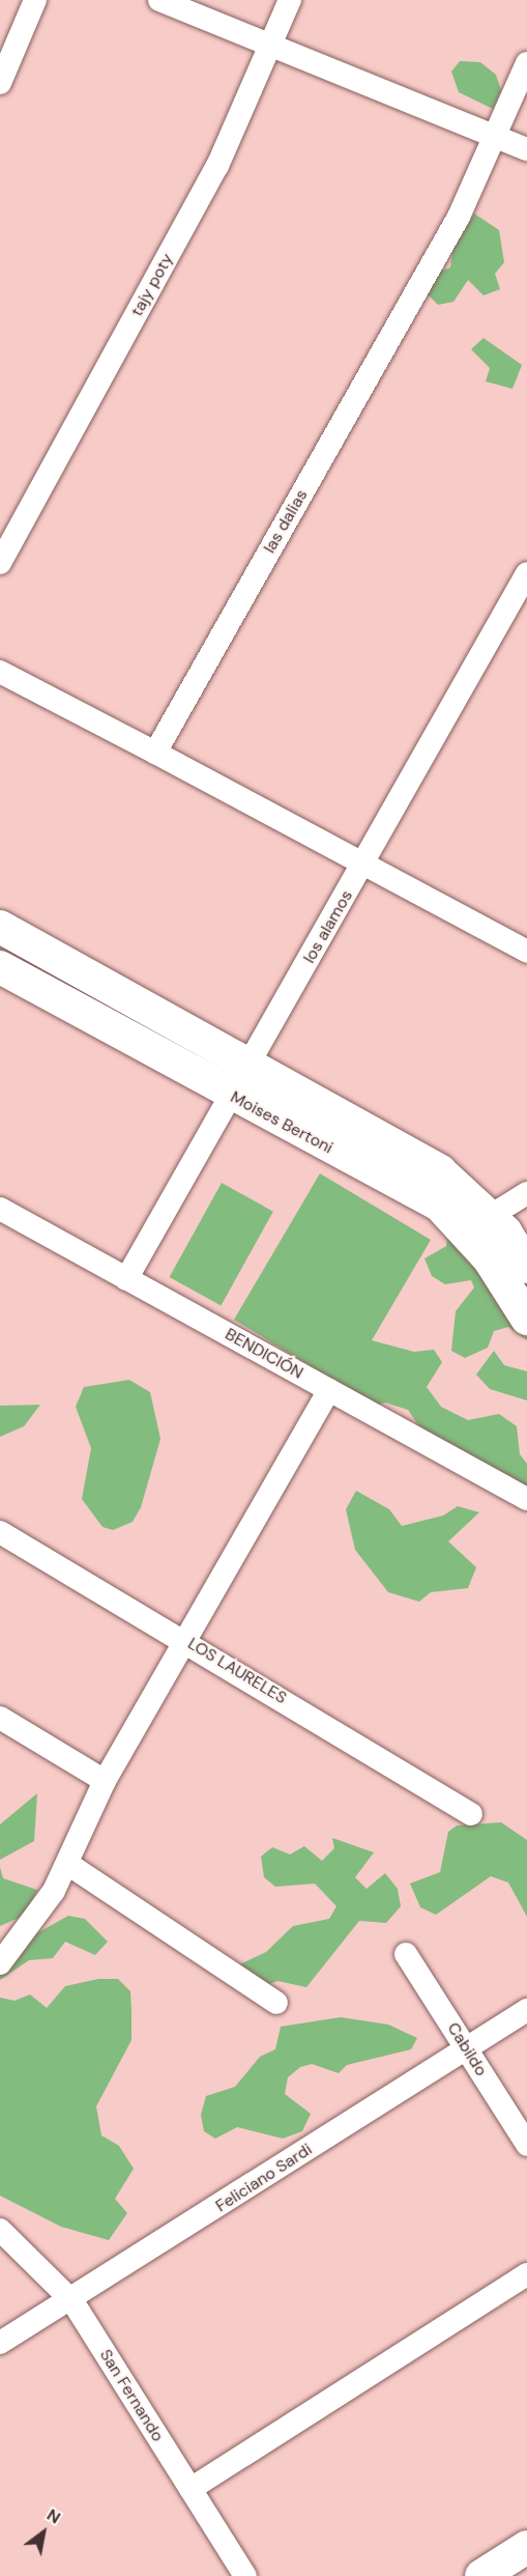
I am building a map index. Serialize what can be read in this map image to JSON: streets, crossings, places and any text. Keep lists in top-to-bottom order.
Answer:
{
  "streets": {
    "street": [
      "tajy poty",
      "las dalias",
      "los alamos",
      "Moises Bertoni",
      "BENDICIÓN",
      "LOS LAURELES",
      "Cabildo",
      "Feliciano Sardi",
      "San Fernando"
    ]
  },
  "crossings": [
    ["los alamos", "Moises Bertoni"],
    ["los alamos", "BENDICIÓN"],
    ["Cabildo", "Feliciano Sardi"],
    ["Feliciano Sardi", "San Fernando"]
  ],
  "north": "top right"
}
